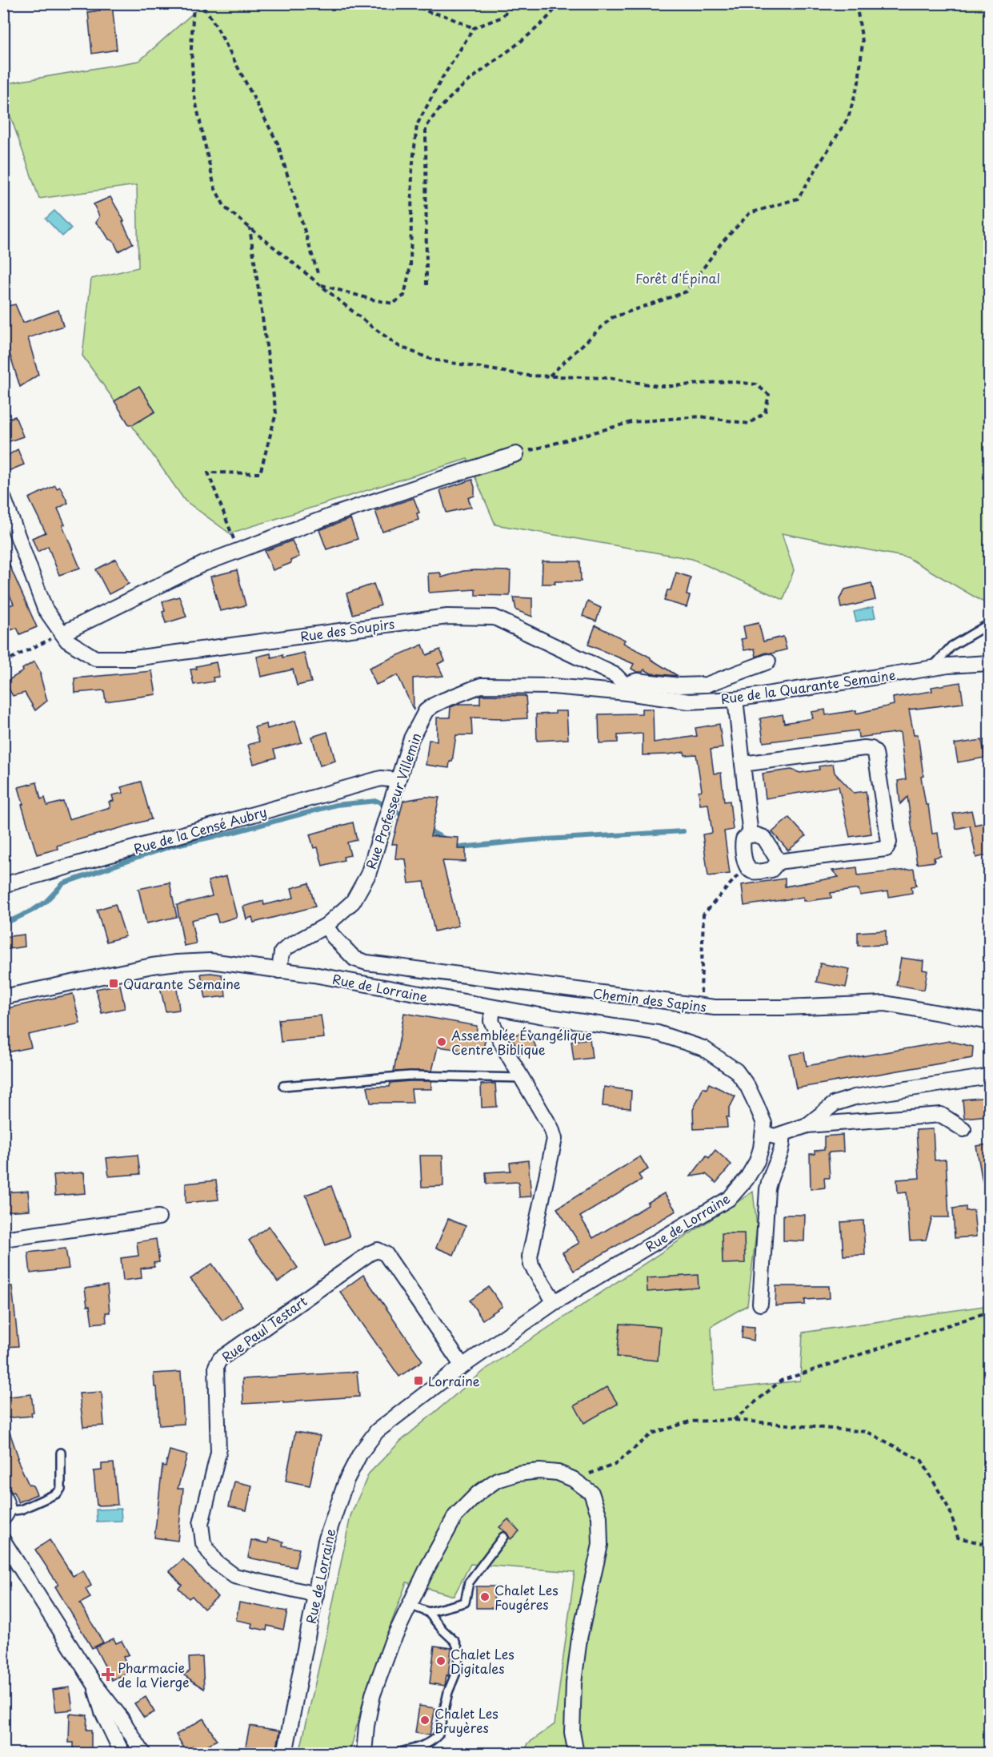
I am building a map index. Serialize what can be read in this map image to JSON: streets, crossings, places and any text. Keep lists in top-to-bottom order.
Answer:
{
  "streets": {
    "street": [
      "Rue des Soupirs",
      "Rue de la Quarante Semaine",
      "Rue Professeur Villemin",
      "Rue de la Censé Aubry",
      "Rue de Lorraine",
      "Chemin des Sapins",
      "Rue Paul Testart"
    ]
  },
  "crossings": [
    ["Rue des Soupirs", "Rue de la Quarante Semaine"],
    ["Rue des Soupirs", "Rue Professeur Villemin"],
    ["Rue de la Quarante Semaine", "Rue Professeur Villemin"],
    ["Rue Professeur Villemin", "Rue de la Censé Aubry"],
    ["Rue Professeur Villemin", "Rue de Lorraine"],
    ["Rue Professeur Villemin", "Chemin des Sapins"],
    ["Rue de Lorraine", "Rue Paul Testart"]
  ],
  "parks": ["Forêt d'Épinal"],
  "places": {
    "transit": ["Quarante Semaine", "Lorraine"],
    "other": [
      "Assemblée Évangélique Centre Biblique",
      "Chalet Les Fougéres",
      "Chalet Les Digitales",
      "Chalet Les Bruyères"
    ],
    "health": ["Pharmacie de la Vierge"]
  }
}
